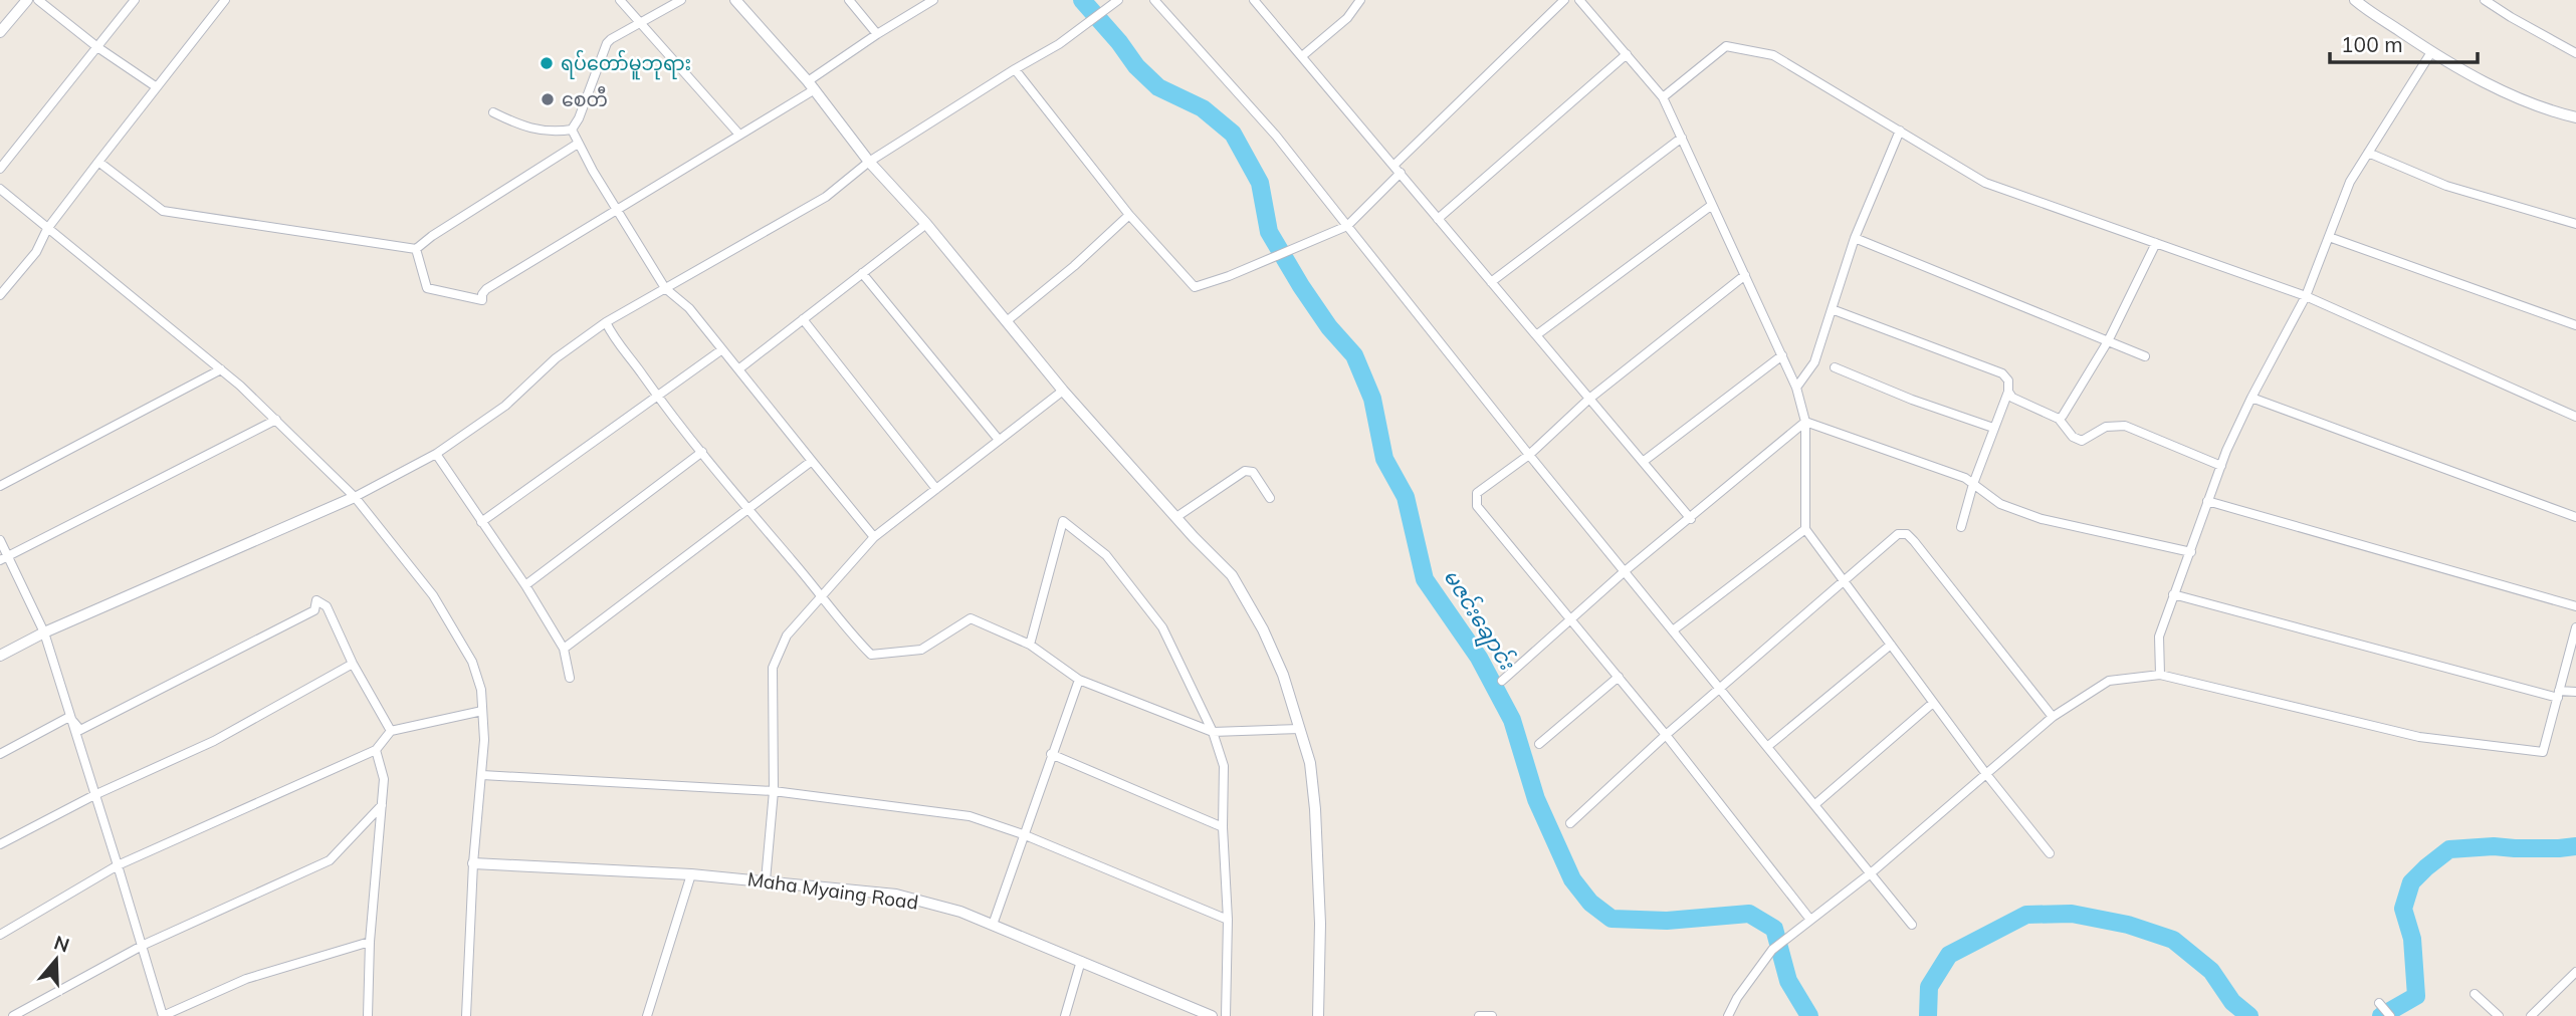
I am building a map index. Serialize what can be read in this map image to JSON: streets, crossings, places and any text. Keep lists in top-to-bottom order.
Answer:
{
  "streets": {
    "street": ["Maha Myaing Road"]
  },
  "water": ["မဇင်းချောင်း"],
  "places": ["ရပ်တော်မူဘုရား", "စေတီ"],
  "scale_bar": "100 m",
  "north": "top"
}
